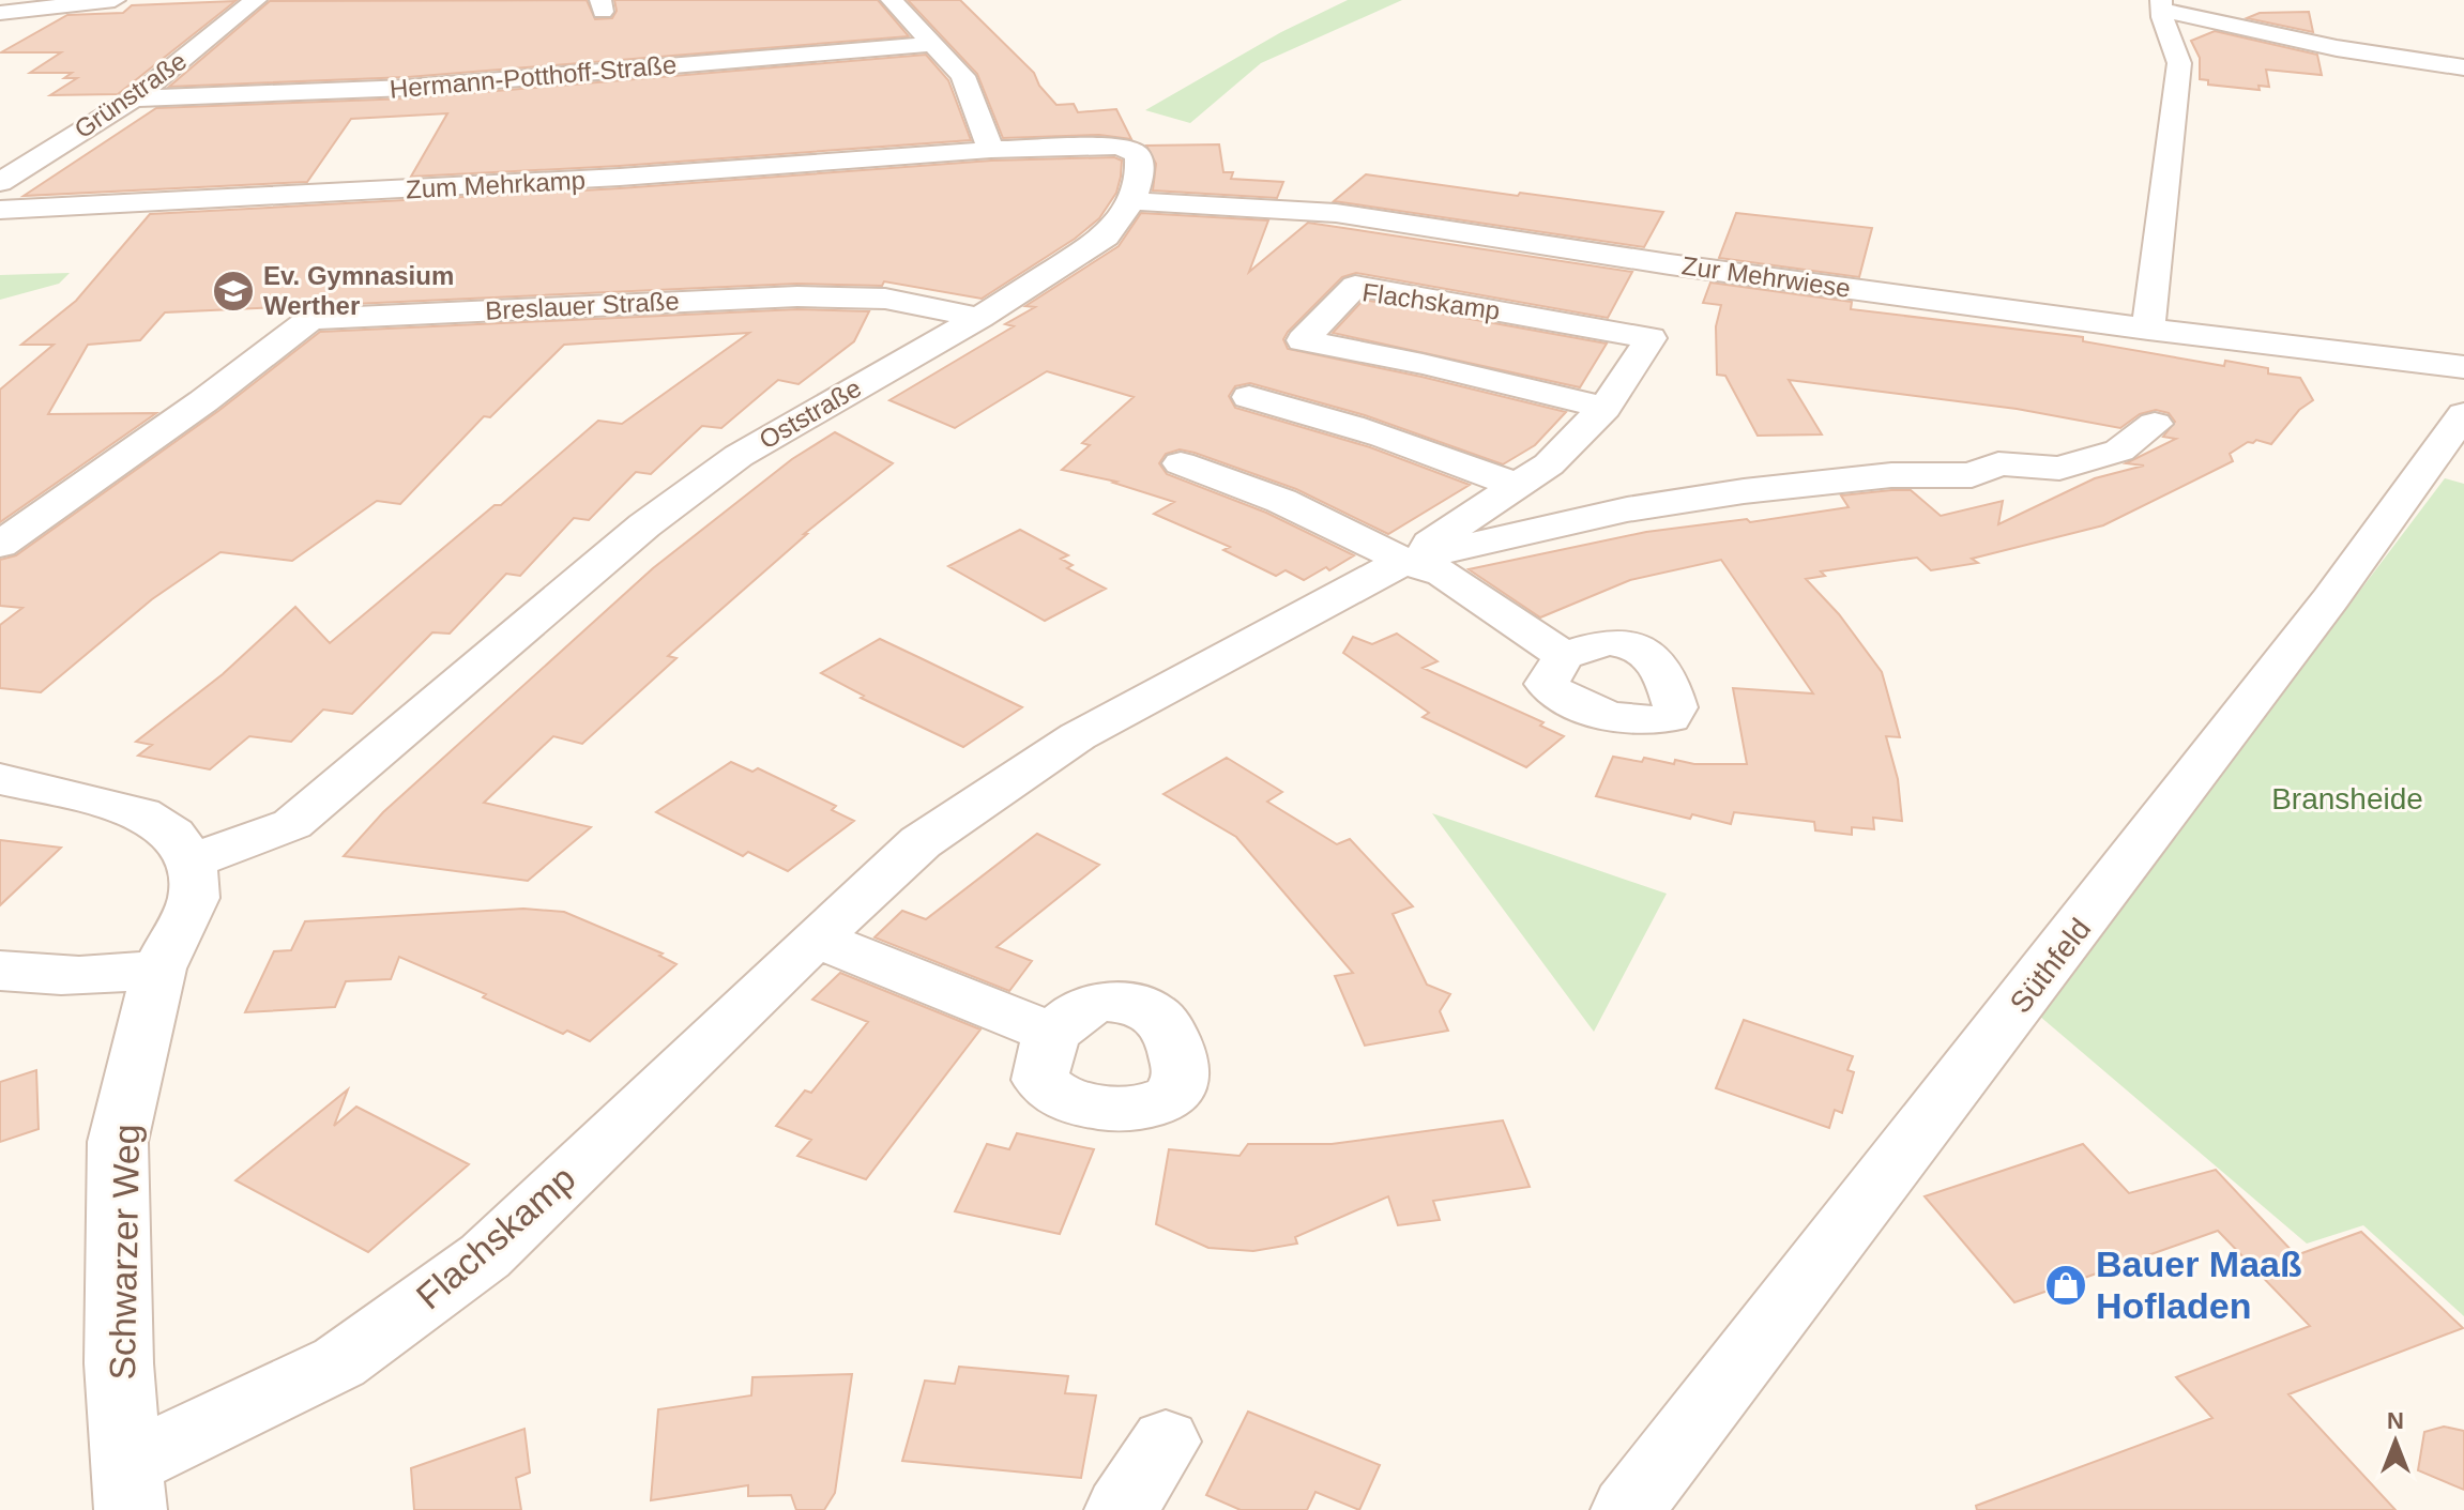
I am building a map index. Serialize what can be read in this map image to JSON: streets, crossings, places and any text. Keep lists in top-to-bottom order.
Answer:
{
  "streets": {
    "street": [
      "Hermann-Potthoff-Straße",
      "Grünstraße",
      "Zum Mehrkamp",
      "Zur Mehrwiese",
      "Flachskamp",
      "Breslauer Straße",
      "Oststraße",
      "Süthfeld",
      "Schwarzer Weg"
    ]
  },
  "crossings": [
    ["Hermann-Potthoff-Straße", "Grünstraße"],
    ["Zum Mehrkamp", "Oststraße"],
    ["Zur Mehrwiese", "Oststraße"],
    ["Flachskamp", "Schwarzer Weg"],
    ["Breslauer Straße", "Oststraße"],
    ["Oststraße", "Schwarzer Weg"]
  ],
  "parks": ["Bransheide"],
  "places": {
    "school or university": ["Ev. Gymnasium Werther"],
    "shop": ["Bauer Maaß Hofladen"]
  },
  "north": "top"
}
